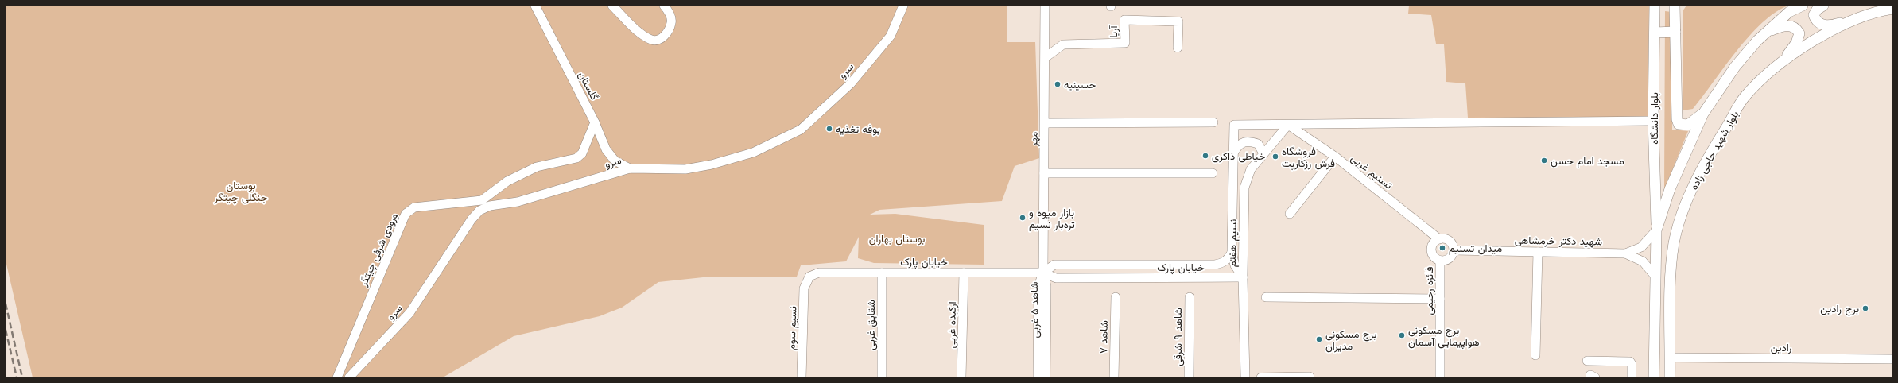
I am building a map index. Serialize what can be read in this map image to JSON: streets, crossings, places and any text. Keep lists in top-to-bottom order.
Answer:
{
  "streets": {
    "main road": ["بلوار دانشگاه", "بلوار شهید حاجی زاده"],
    "street": [
      "آریا",
      "سرو",
      "گلستان",
      "مهر",
      "تسنیم غربی",
      "شهید دکتر خرمشاهی",
      "نسیم هفتم",
      "ورودی شرقی چیتگر",
      "خیابان پارک",
      "فائزه رحیمی",
      "شاهد ۵ غربی",
      "شقایق غربی",
      "ارکیده غربی",
      "نسیم سوم",
      "شاهد ۷",
      "شاهد ۹ شرقی",
      "رادین"
    ]
  },
  "crossings": [
    ["آریا", "مهر"],
    ["سرو", "گلستان"],
    ["گلستان", "ورودی شرقی چیتگر"],
    ["بلوار دانشگاه", "بلوار شهید حاجی زاده"],
    ["بلوار دانشگاه", "شهید دکتر خرمشاهی"],
    ["مهر", "خیابان پارک"],
    ["مهر", "شاهد ۵ غربی"],
    ["بلوار شهید حاجی زاده", "شهید دکتر خرمشاهی"],
    ["بلوار شهید حاجی زاده", "رادین"],
    ["تسنیم غربی", "شهید دکتر خرمشاهی"],
    ["تسنیم غربی", "نسیم هفتم"],
    ["تسنیم غربی", "فائزه رحیمی"],
    ["شهید دکتر خرمشاهی", "فائزه رحیمی"],
    ["نسیم هفتم", "خیابان پارک"],
    ["خیابان پارک", "شاهد ۵ غربی"],
    ["خیابان پارک", "شقایق غربی"],
    ["خیابان پارک", "ارکیده غربی"],
    ["خیابان پارک", "نسیم سوم"]
  ],
  "parks": ["بوستان جنگلی چیتگر", "بوستان بهاران"],
  "places": [
    "حسینیه",
    "بوفه تغذیه",
    "خیاطی ذاکری",
    "فروشگاه فرش رزکارپت",
    "مسجد امام حسن",
    "بازار میوه و تره‌بار نسیم",
    "میدان تسنیم",
    "برج رادین",
    "برج مسکونی هواپیمایی آسمان",
    "برج مسکونی مدیران"
  ]
}
